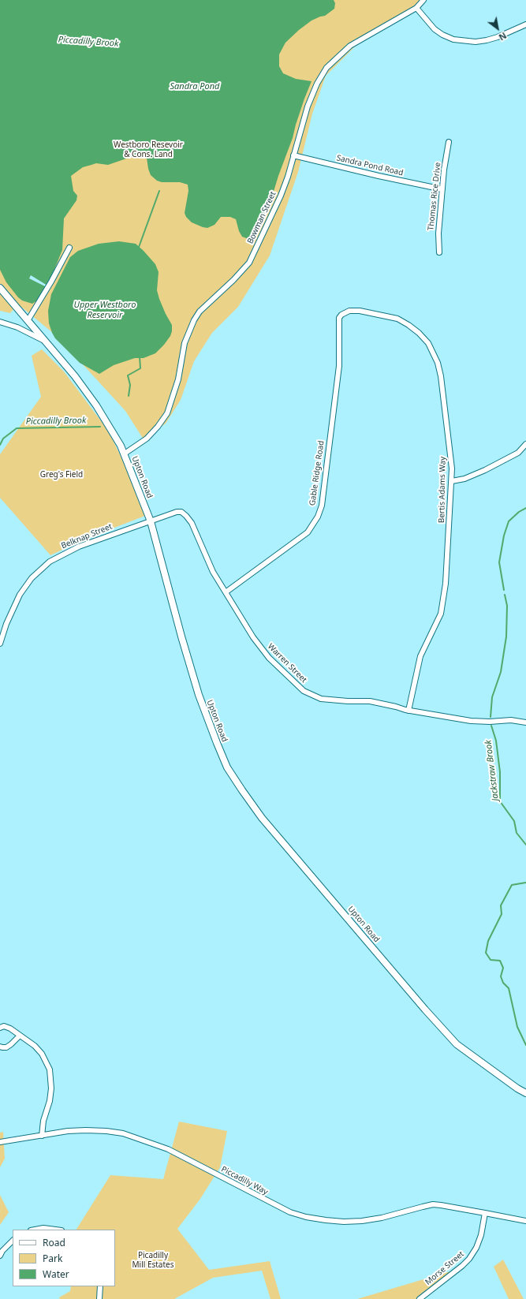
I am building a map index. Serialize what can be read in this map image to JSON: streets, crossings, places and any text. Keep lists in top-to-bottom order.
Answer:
{
  "streets": {
    "main road": ["Upton Road"],
    "street": [
      "Sandra Pond Road",
      "Thomas Rice Drive",
      "Bowman Street",
      "Gable Ridge Road",
      "Bertis Adams Way",
      "Belknap Street",
      "Warren Street",
      "Piccadilly Way",
      "Morse Street"
    ]
  },
  "crossings": [
    ["Sandra Pond Road", "Thomas Rice Drive"],
    ["Sandra Pond Road", "Bowman Street"],
    ["Bowman Street", "Upton Road"],
    ["Gable Ridge Road", "Bertis Adams Way"],
    ["Gable Ridge Road", "Warren Street"],
    ["Upton Road", "Belknap Street"],
    ["Upton Road", "Warren Street"],
    ["Bertis Adams Way", "Warren Street"],
    ["Belknap Street", "Warren Street"],
    ["Piccadilly Way", "Morse Street"]
  ],
  "water": [
    "Piccadilly Brook",
    "Sandra Pond",
    "Upper Westboro Reservoir",
    "Jackstraw Brook"
  ],
  "parks": ["Westboro Resevoir & Cons. Land", "Greg's Field", "Picadilly Mill Estates"],
  "legend": ["Road", "Park", "Water"],
  "north": "bottom right"
}
